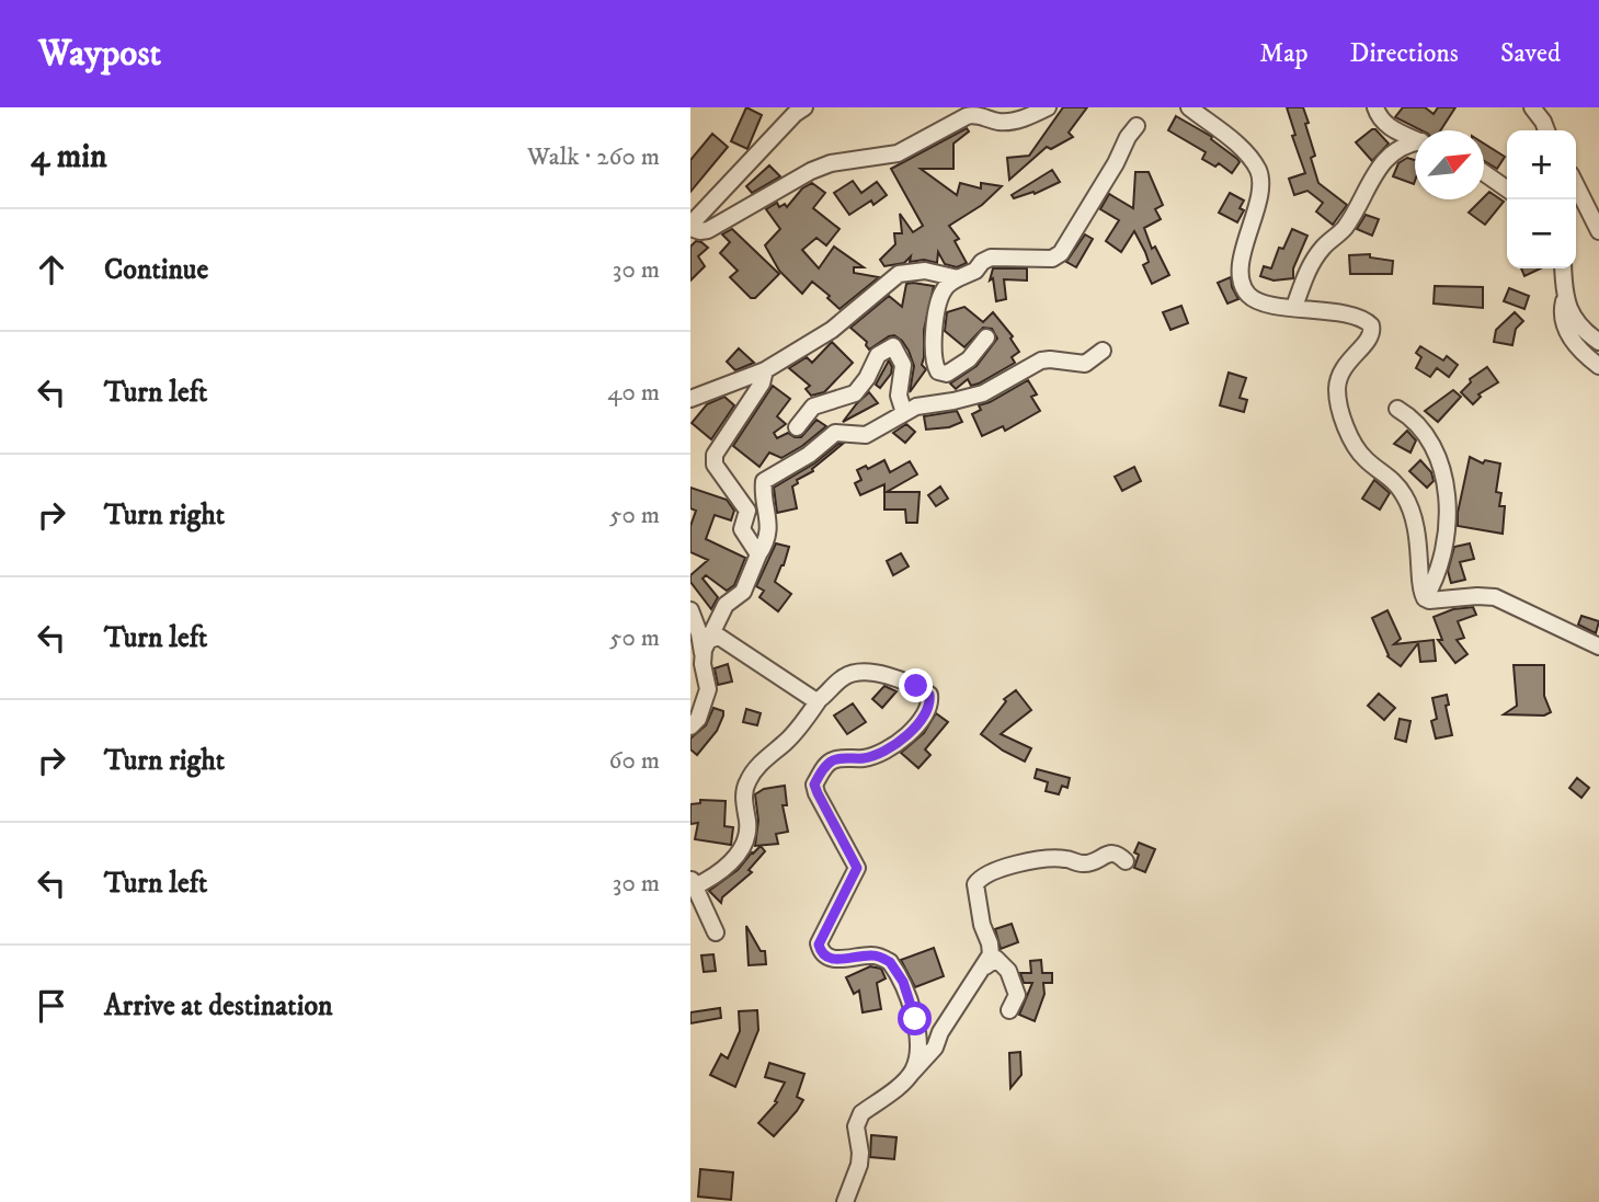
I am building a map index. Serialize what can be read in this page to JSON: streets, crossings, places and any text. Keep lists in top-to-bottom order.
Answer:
{
  "north": "top right",
  "page": {
    "header": "Waypost",
    "nav": ["Map", "Directions", "Saved"],
    "heading": ["4 min", "Walk · 260 m"],
    "map_buttons": ["+", "−"],
    "list": [
      ["Continue", "30 m"],
      ["Turn left", "40 m"],
      ["Turn right", "50 m"],
      ["Turn left", "50 m"],
      ["Turn right", "60 m"],
      ["Turn left", "30 m"],
      "Arrive at destination"
    ]
  }
}
